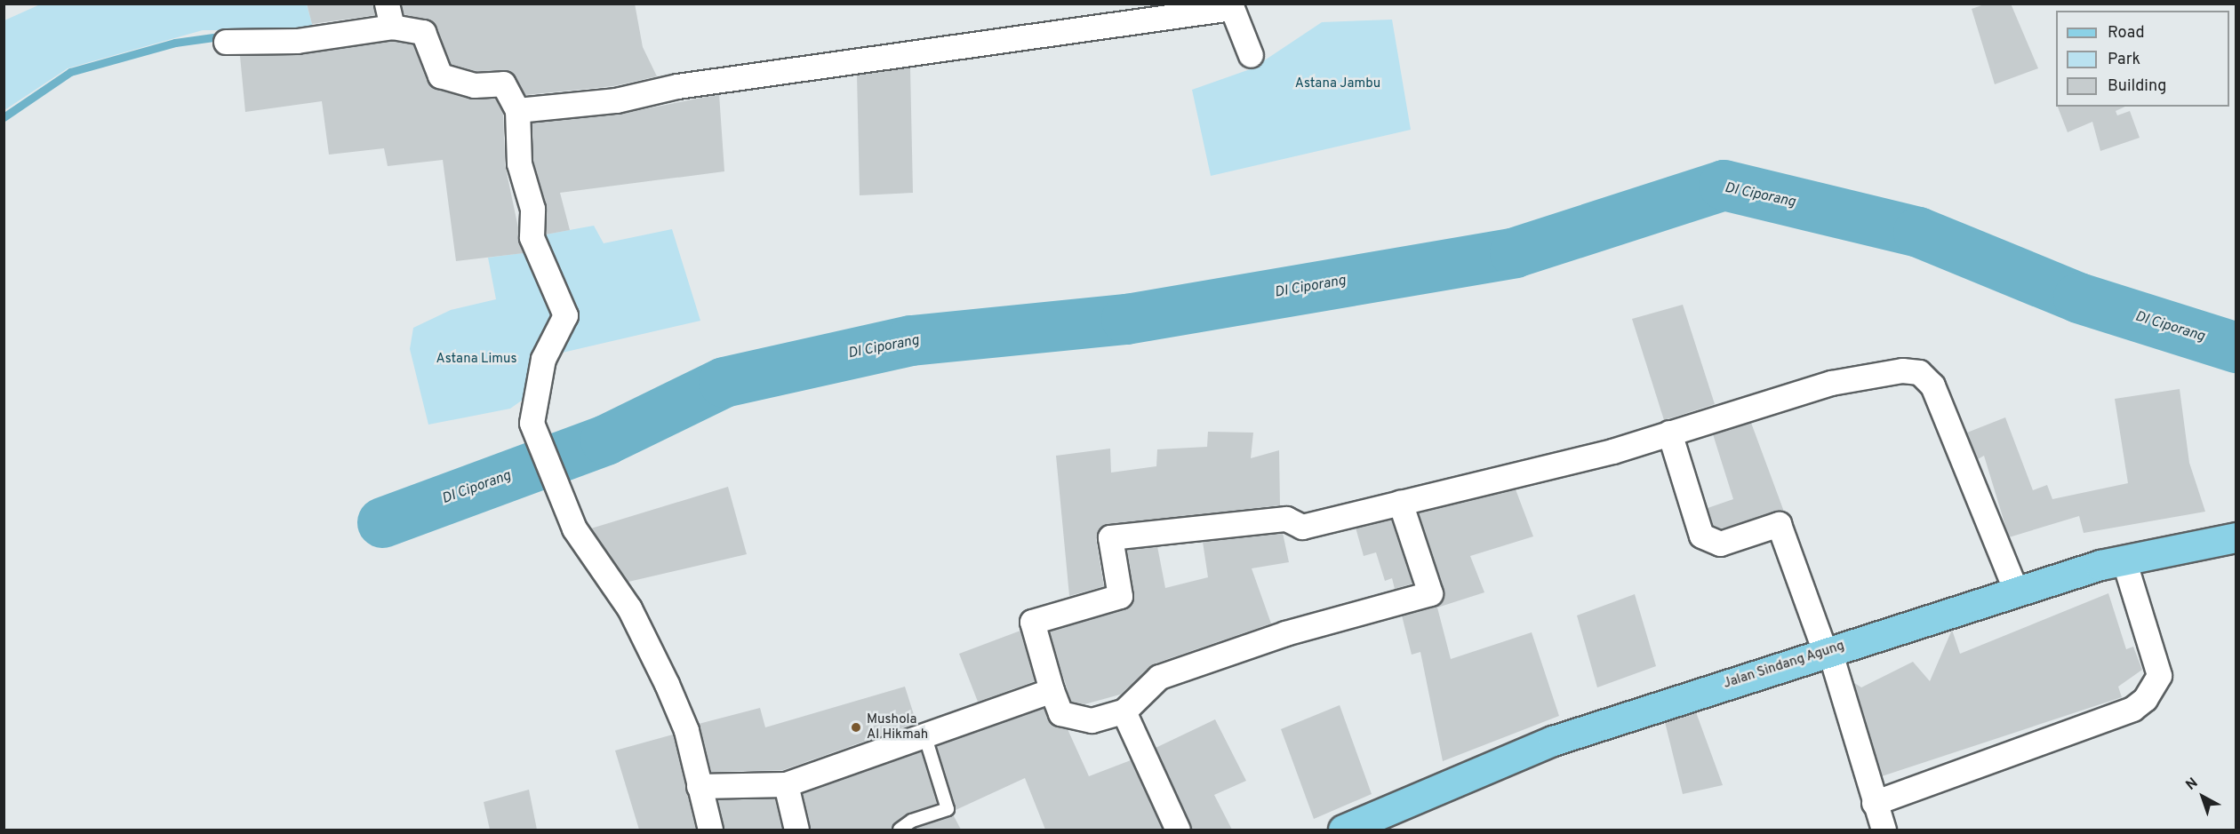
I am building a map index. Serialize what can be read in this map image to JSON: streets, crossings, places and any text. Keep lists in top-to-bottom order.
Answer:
{
  "streets": {
    "main road": ["Jalan Sindang Agung"]
  },
  "water": ["DI Ciporang"],
  "parks": ["Astana Jambu", "Astana Limus"],
  "places": ["Mushola Al Hikmah"],
  "legend": ["Road", "Park", "Building"],
  "north": "top left"
}
